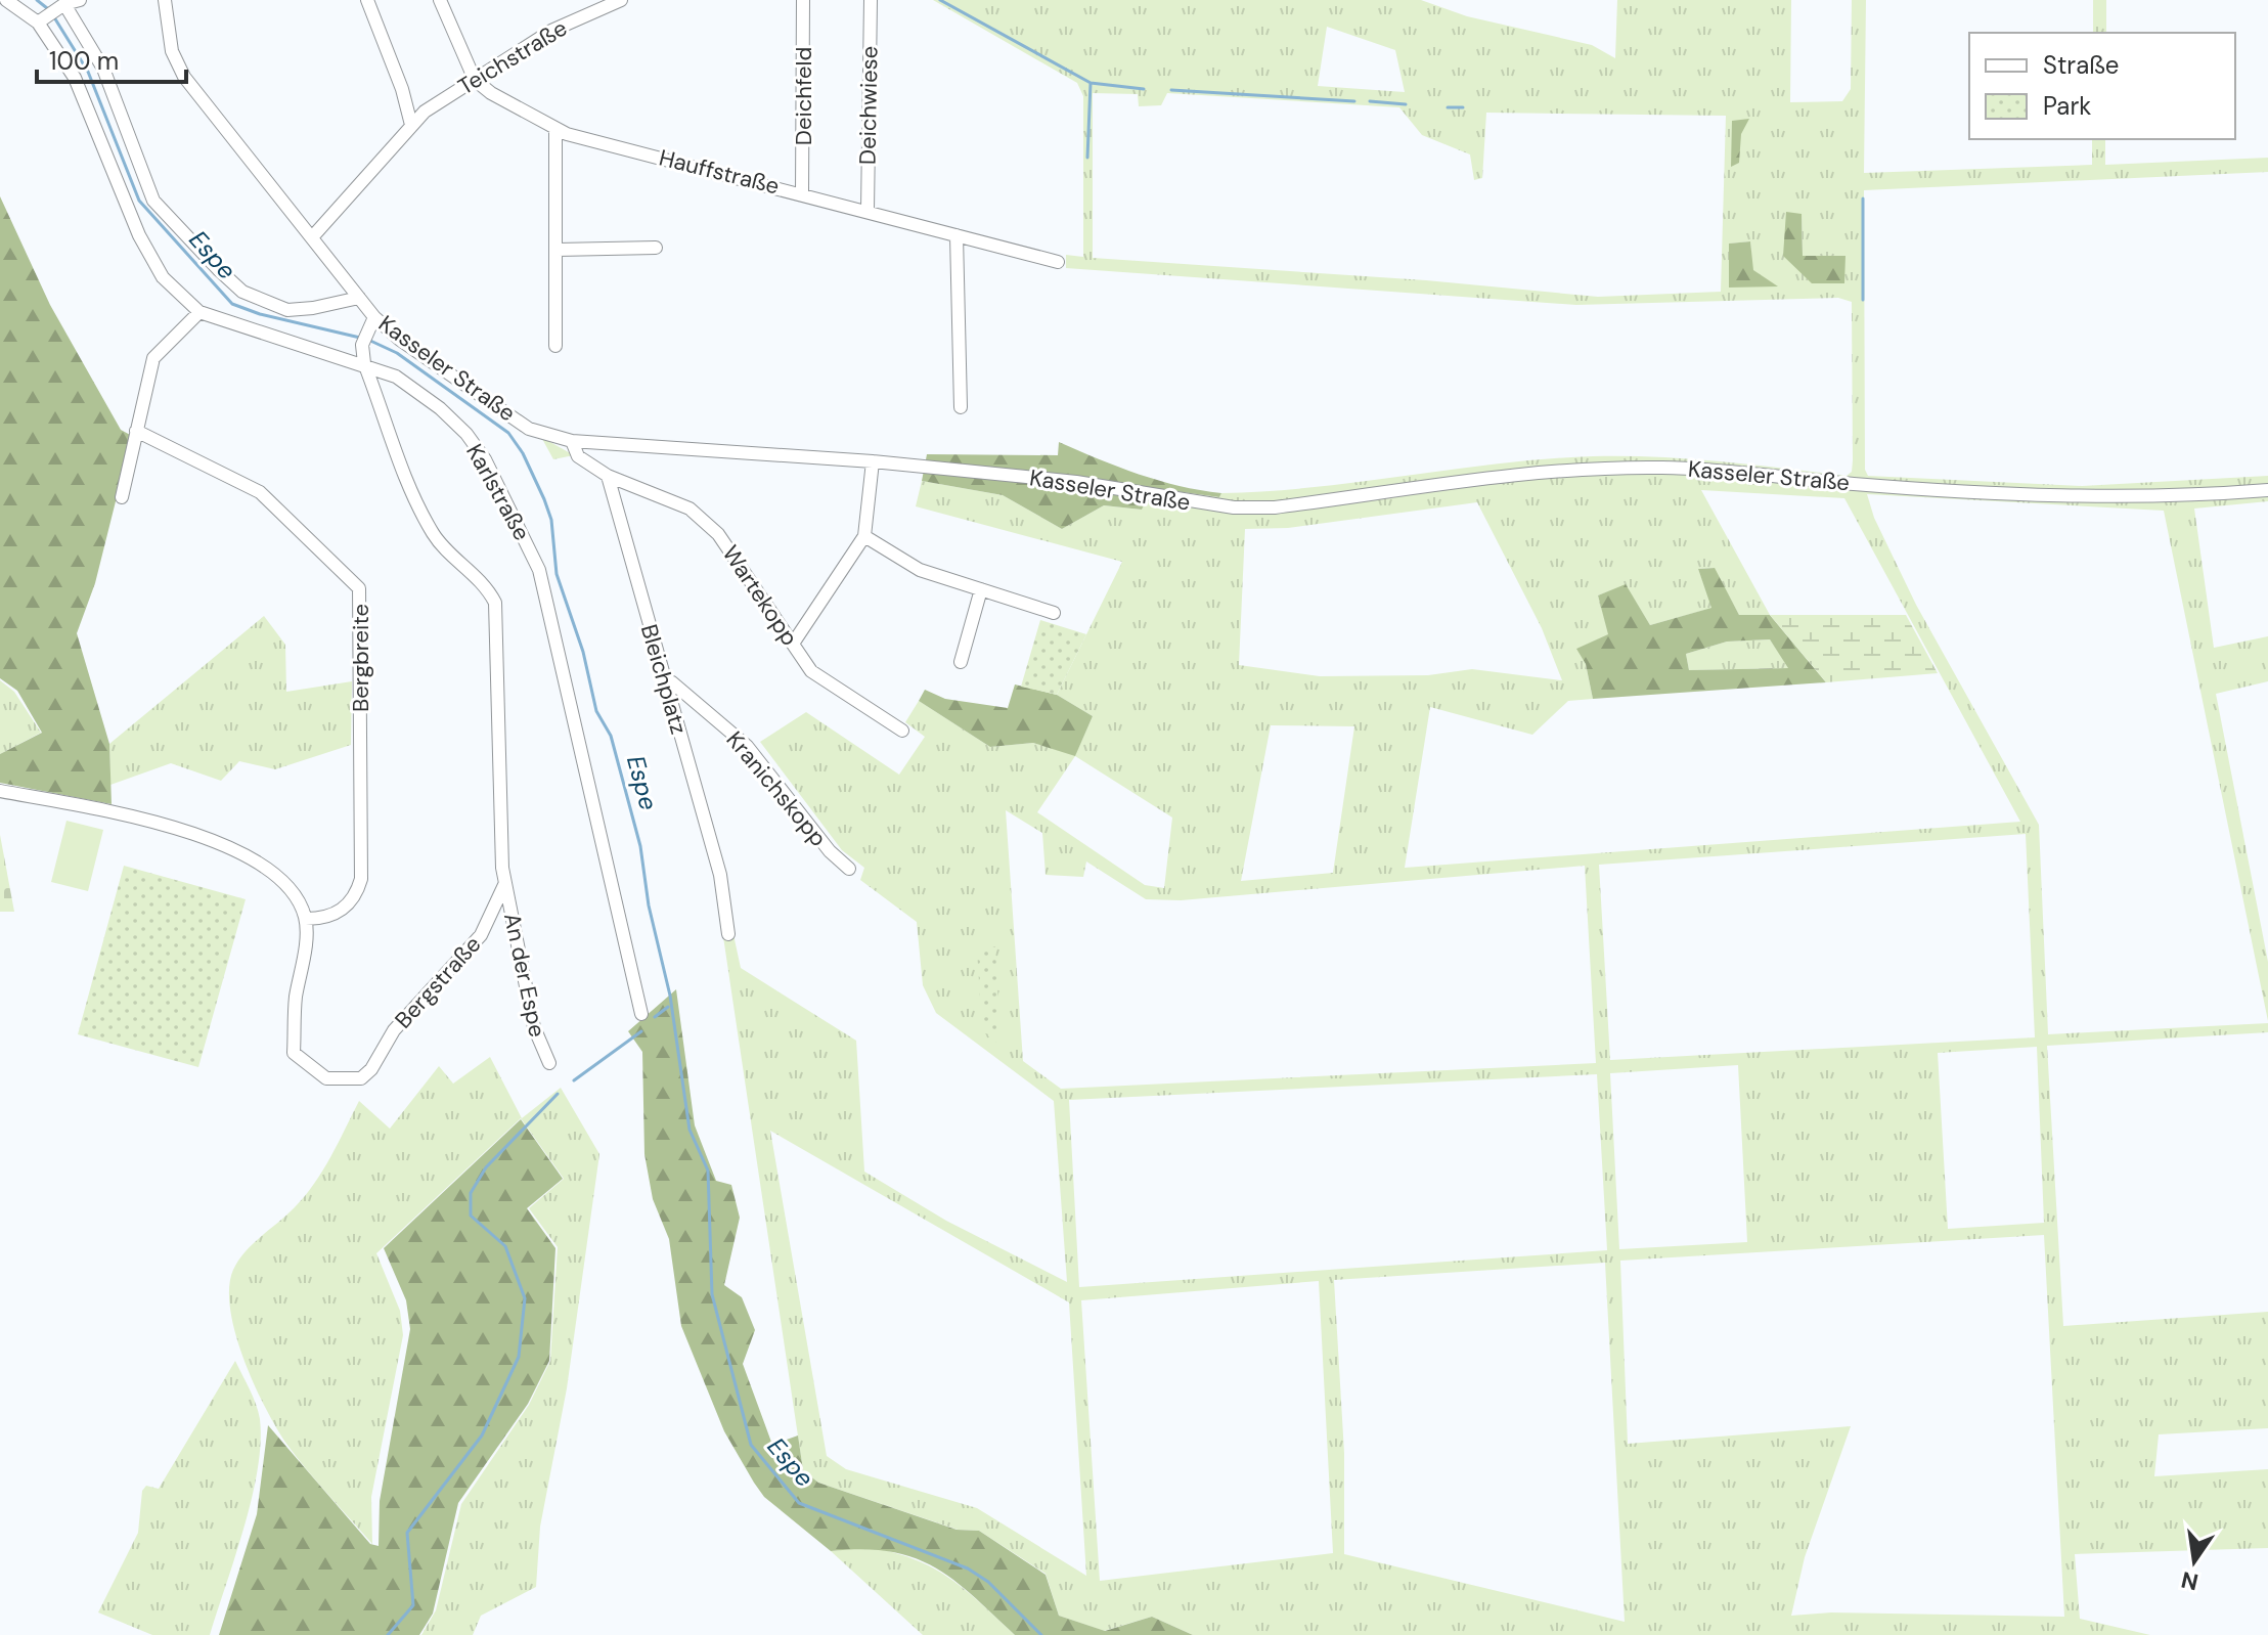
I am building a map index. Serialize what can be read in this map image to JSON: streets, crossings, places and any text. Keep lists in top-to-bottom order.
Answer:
{
  "streets": {
    "street": [
      "Teichstraße",
      "Deichfeld",
      "Deichwiese",
      "Hauffstraße",
      "Kasseler Straße",
      "Karlstraße",
      "Wartekopp",
      "Bergbreite",
      "Bleichplatz",
      "Kranichskopp",
      "An der Espe",
      "Bergstraße"
    ]
  },
  "crossings": [
    ["Teichstraße", "Hauffstraße"],
    ["Teichstraße", "Kasseler Straße"],
    ["Deichfeld", "Hauffstraße"],
    ["Deichwiese", "Hauffstraße"],
    ["Kasseler Straße", "Bergstraße"],
    ["Karlstraße", "Bergstraße"],
    ["Wartekopp", "Bleichplatz"],
    ["Bergbreite", "Bergstraße"],
    ["Bleichplatz", "Kranichskopp"],
    ["An der Espe", "Bergstraße"]
  ],
  "water": ["Espe"],
  "legend": ["Straße", "Park"],
  "scale_bar": "100 m",
  "north": "bottom"
}
